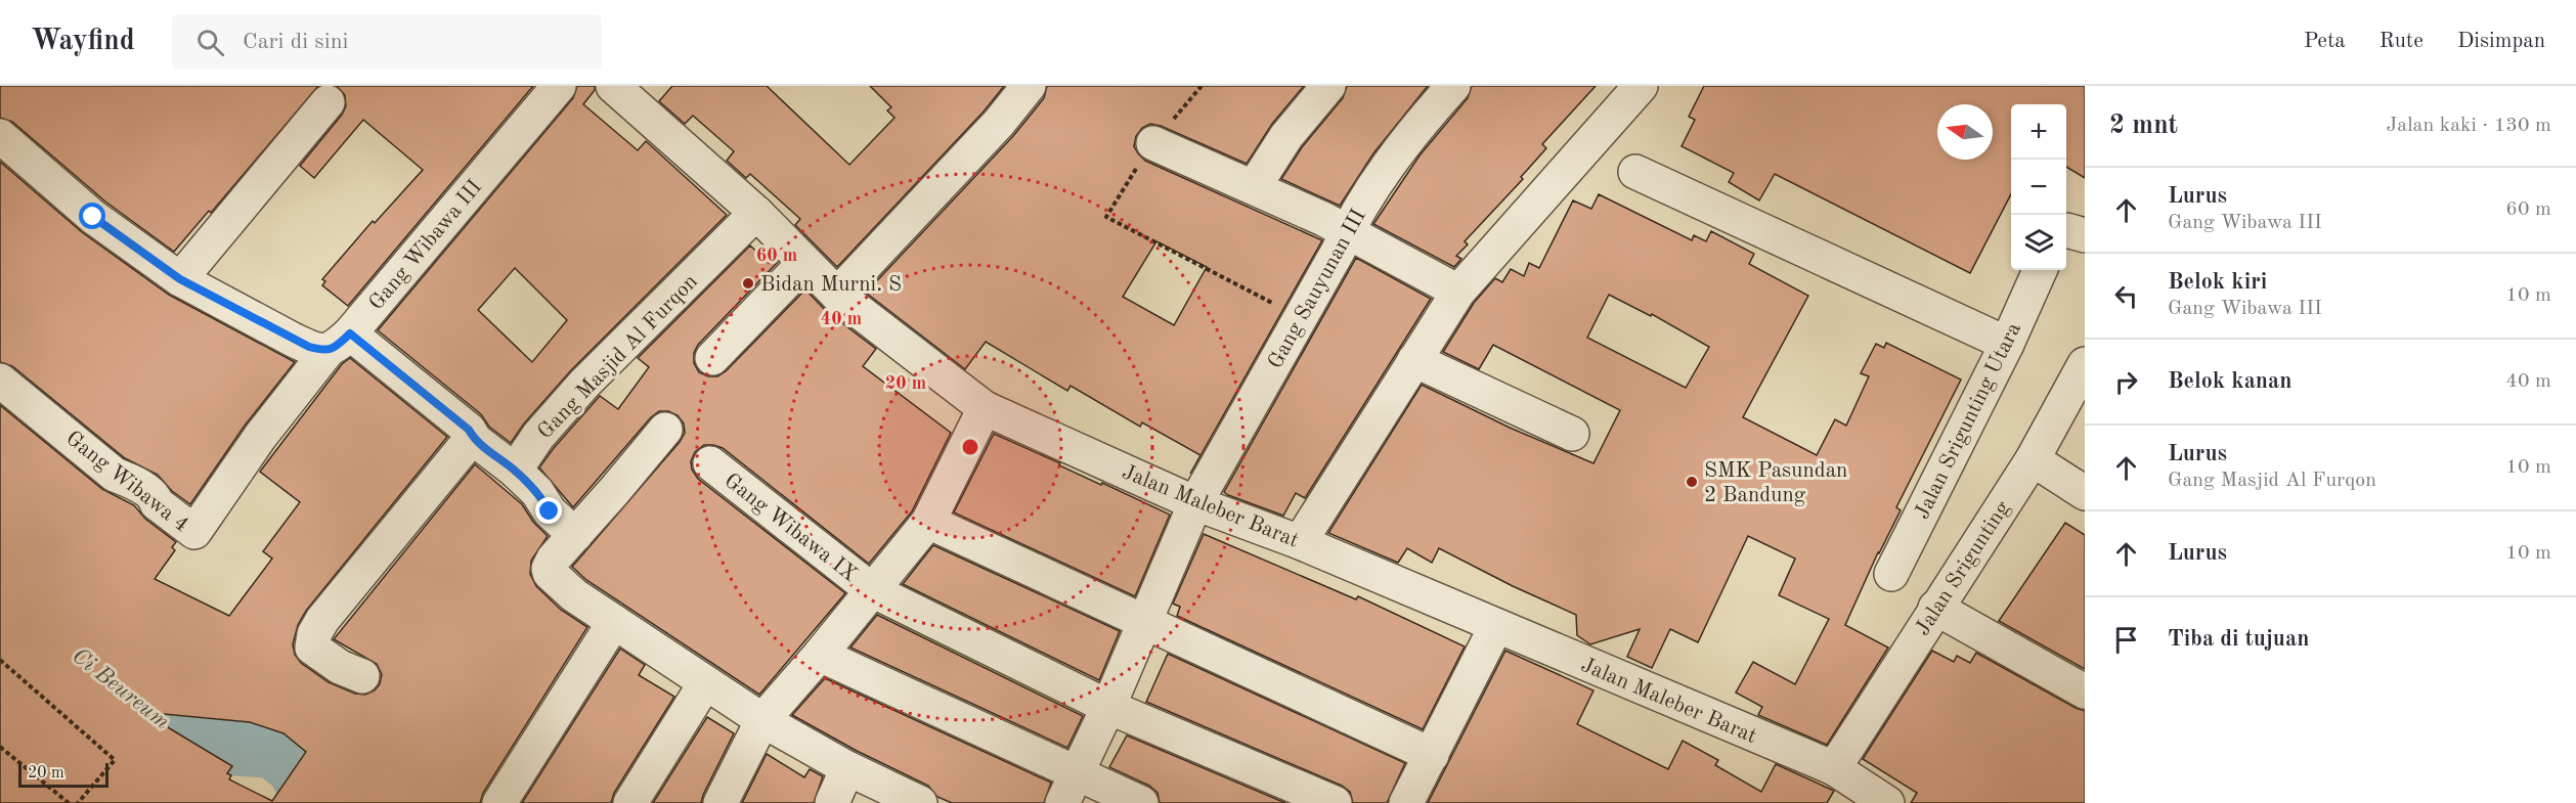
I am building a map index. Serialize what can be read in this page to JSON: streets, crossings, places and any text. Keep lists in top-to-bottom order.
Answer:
{
  "streets": {
    "street": [
      "Gang Wibawa III",
      "Gang Sauyunan III",
      "Gang Masjid Al Furqon",
      "Jalan Srigunting Utara",
      "Gang Wibawa 4",
      "Jalan Maleber Barat",
      "Gang Wibawa IX",
      "Jalan Srigunting"
    ]
  },
  "crossings": [
    ["Gang Wibawa III", "Gang Wibawa 4"],
    ["Gang Sauyunan III", "Jalan Maleber Barat"],
    ["Gang Sauyunan III", "Gang Wibawa IX"],
    ["Gang Masjid Al Furqon", "Jalan Maleber Barat"],
    ["Jalan Maleber Barat", "Jalan Srigunting"]
  ],
  "water": ["Ci Beureum"],
  "places": ["Bidan Murni. S", "SMK Pasundan 2 Bandung"],
  "scale_bar": "20 m",
  "north": "left",
  "page": {
    "header": "Wayfind",
    "search": "Cari di sini",
    "nav": ["Peta", "Rute", "Disimpan"],
    "heading": ["2 mnt", "Jalan kaki · 130 m"],
    "map_buttons": ["+", "−"],
    "list": [
      ["Lurus", "Gang Wibawa III", "60 m"],
      ["Belok kiri", "Gang Wibawa III", "10 m"],
      ["Belok kanan", "40 m"],
      ["Lurus", "Gang Masjid Al Furqon", "10 m"],
      ["Lurus", "10 m"],
      "Tiba di tujuan"
    ],
    "scale": "20 m"
  },
  "rings": ["60 m", "40 m", "20 m"]
}
